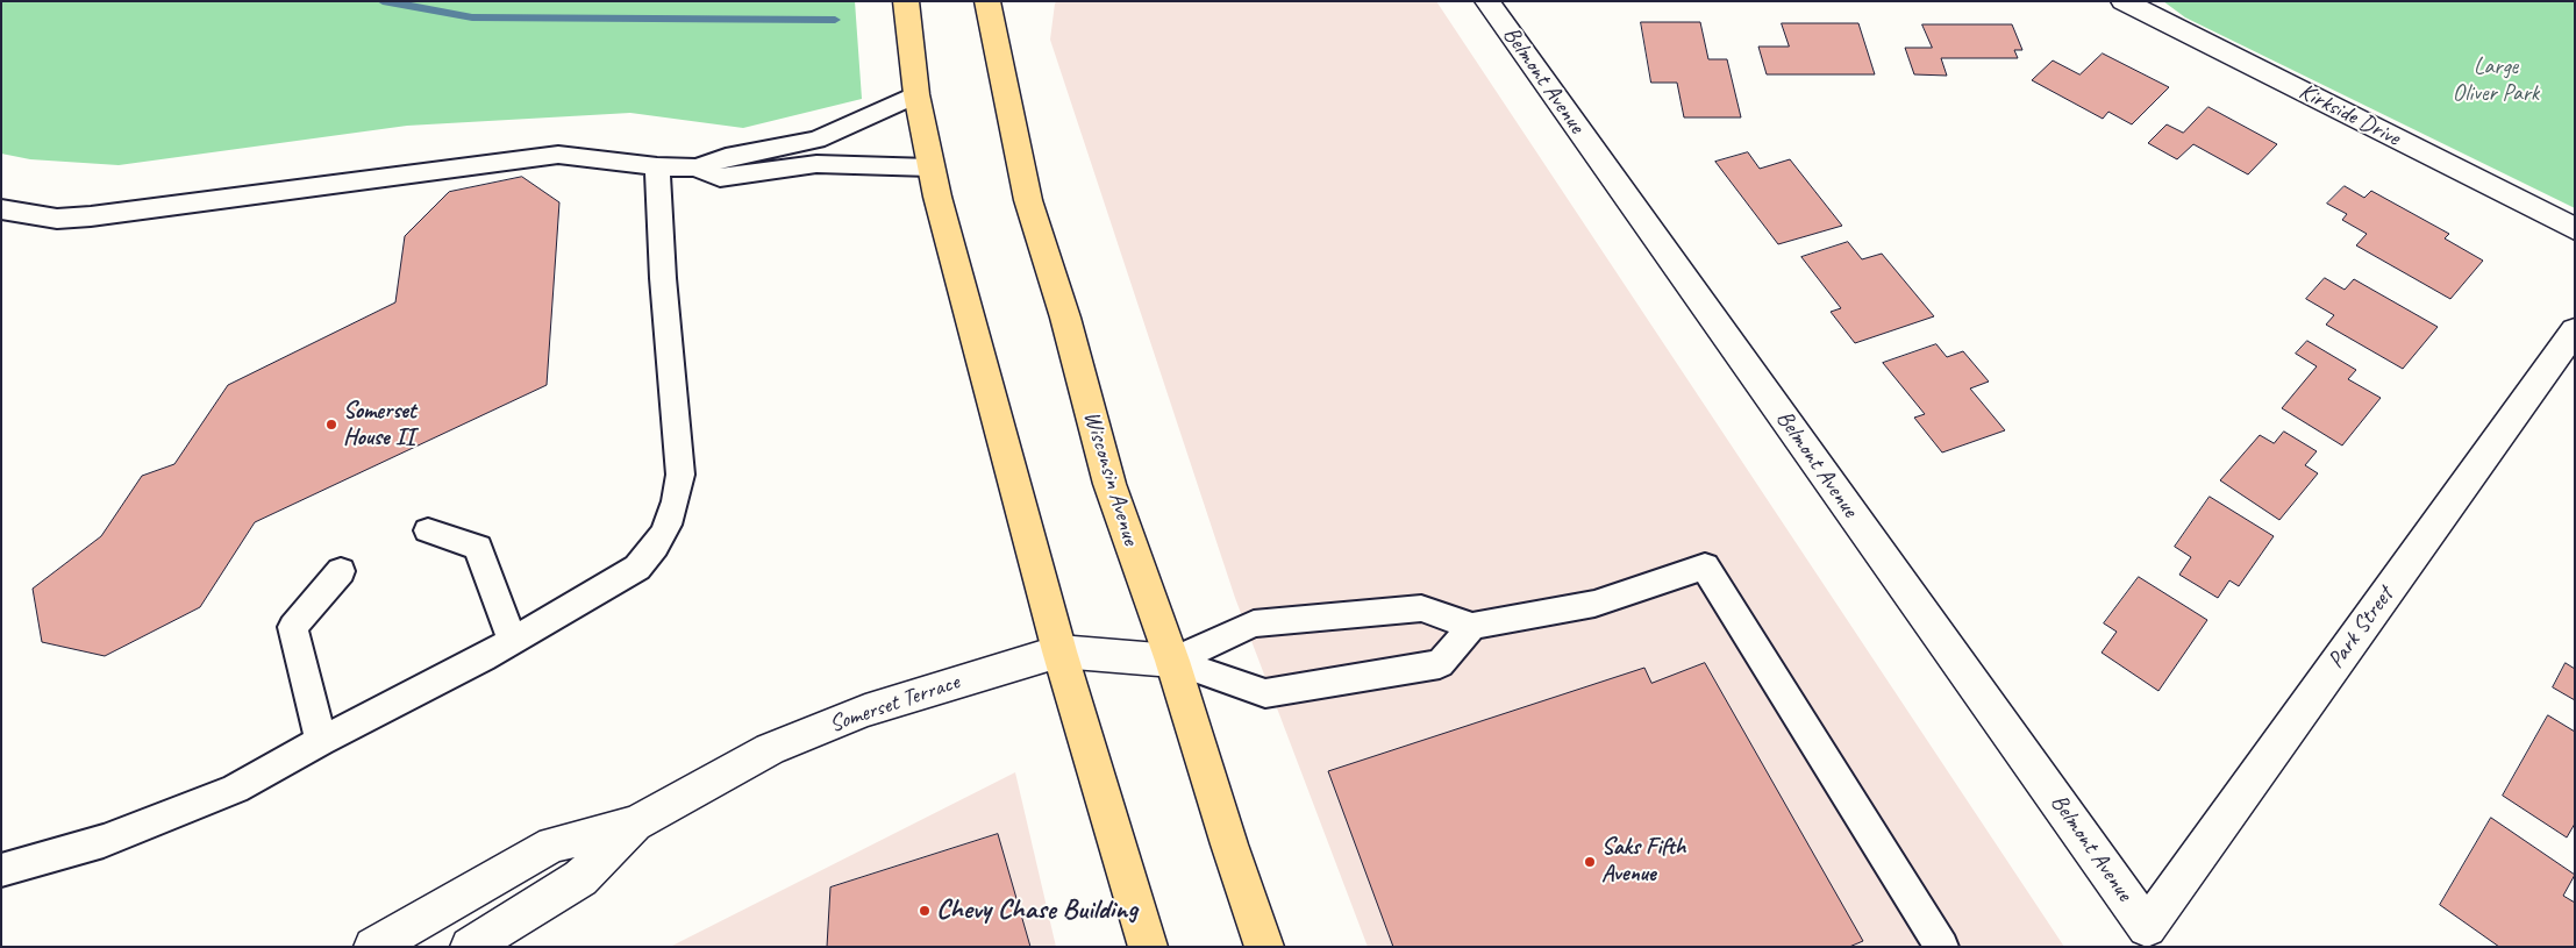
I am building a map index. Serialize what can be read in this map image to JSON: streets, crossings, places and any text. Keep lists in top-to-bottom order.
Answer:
{
  "streets": {
    "main road": ["Wisconsin Avenue"],
    "street": [
      "Belmont Avenue",
      "Kirkside Drive",
      "Park Street",
      "Somerset Terrace"
    ]
  },
  "crossings": [
    ["Belmont Avenue", "Park Street"],
    ["Wisconsin Avenue", "Somerset Terrace"]
  ],
  "parks": ["Large Oliver Park"],
  "places": ["Somerset House II", "Saks Fifth Avenue", "Chevy Chase Building"]
}
